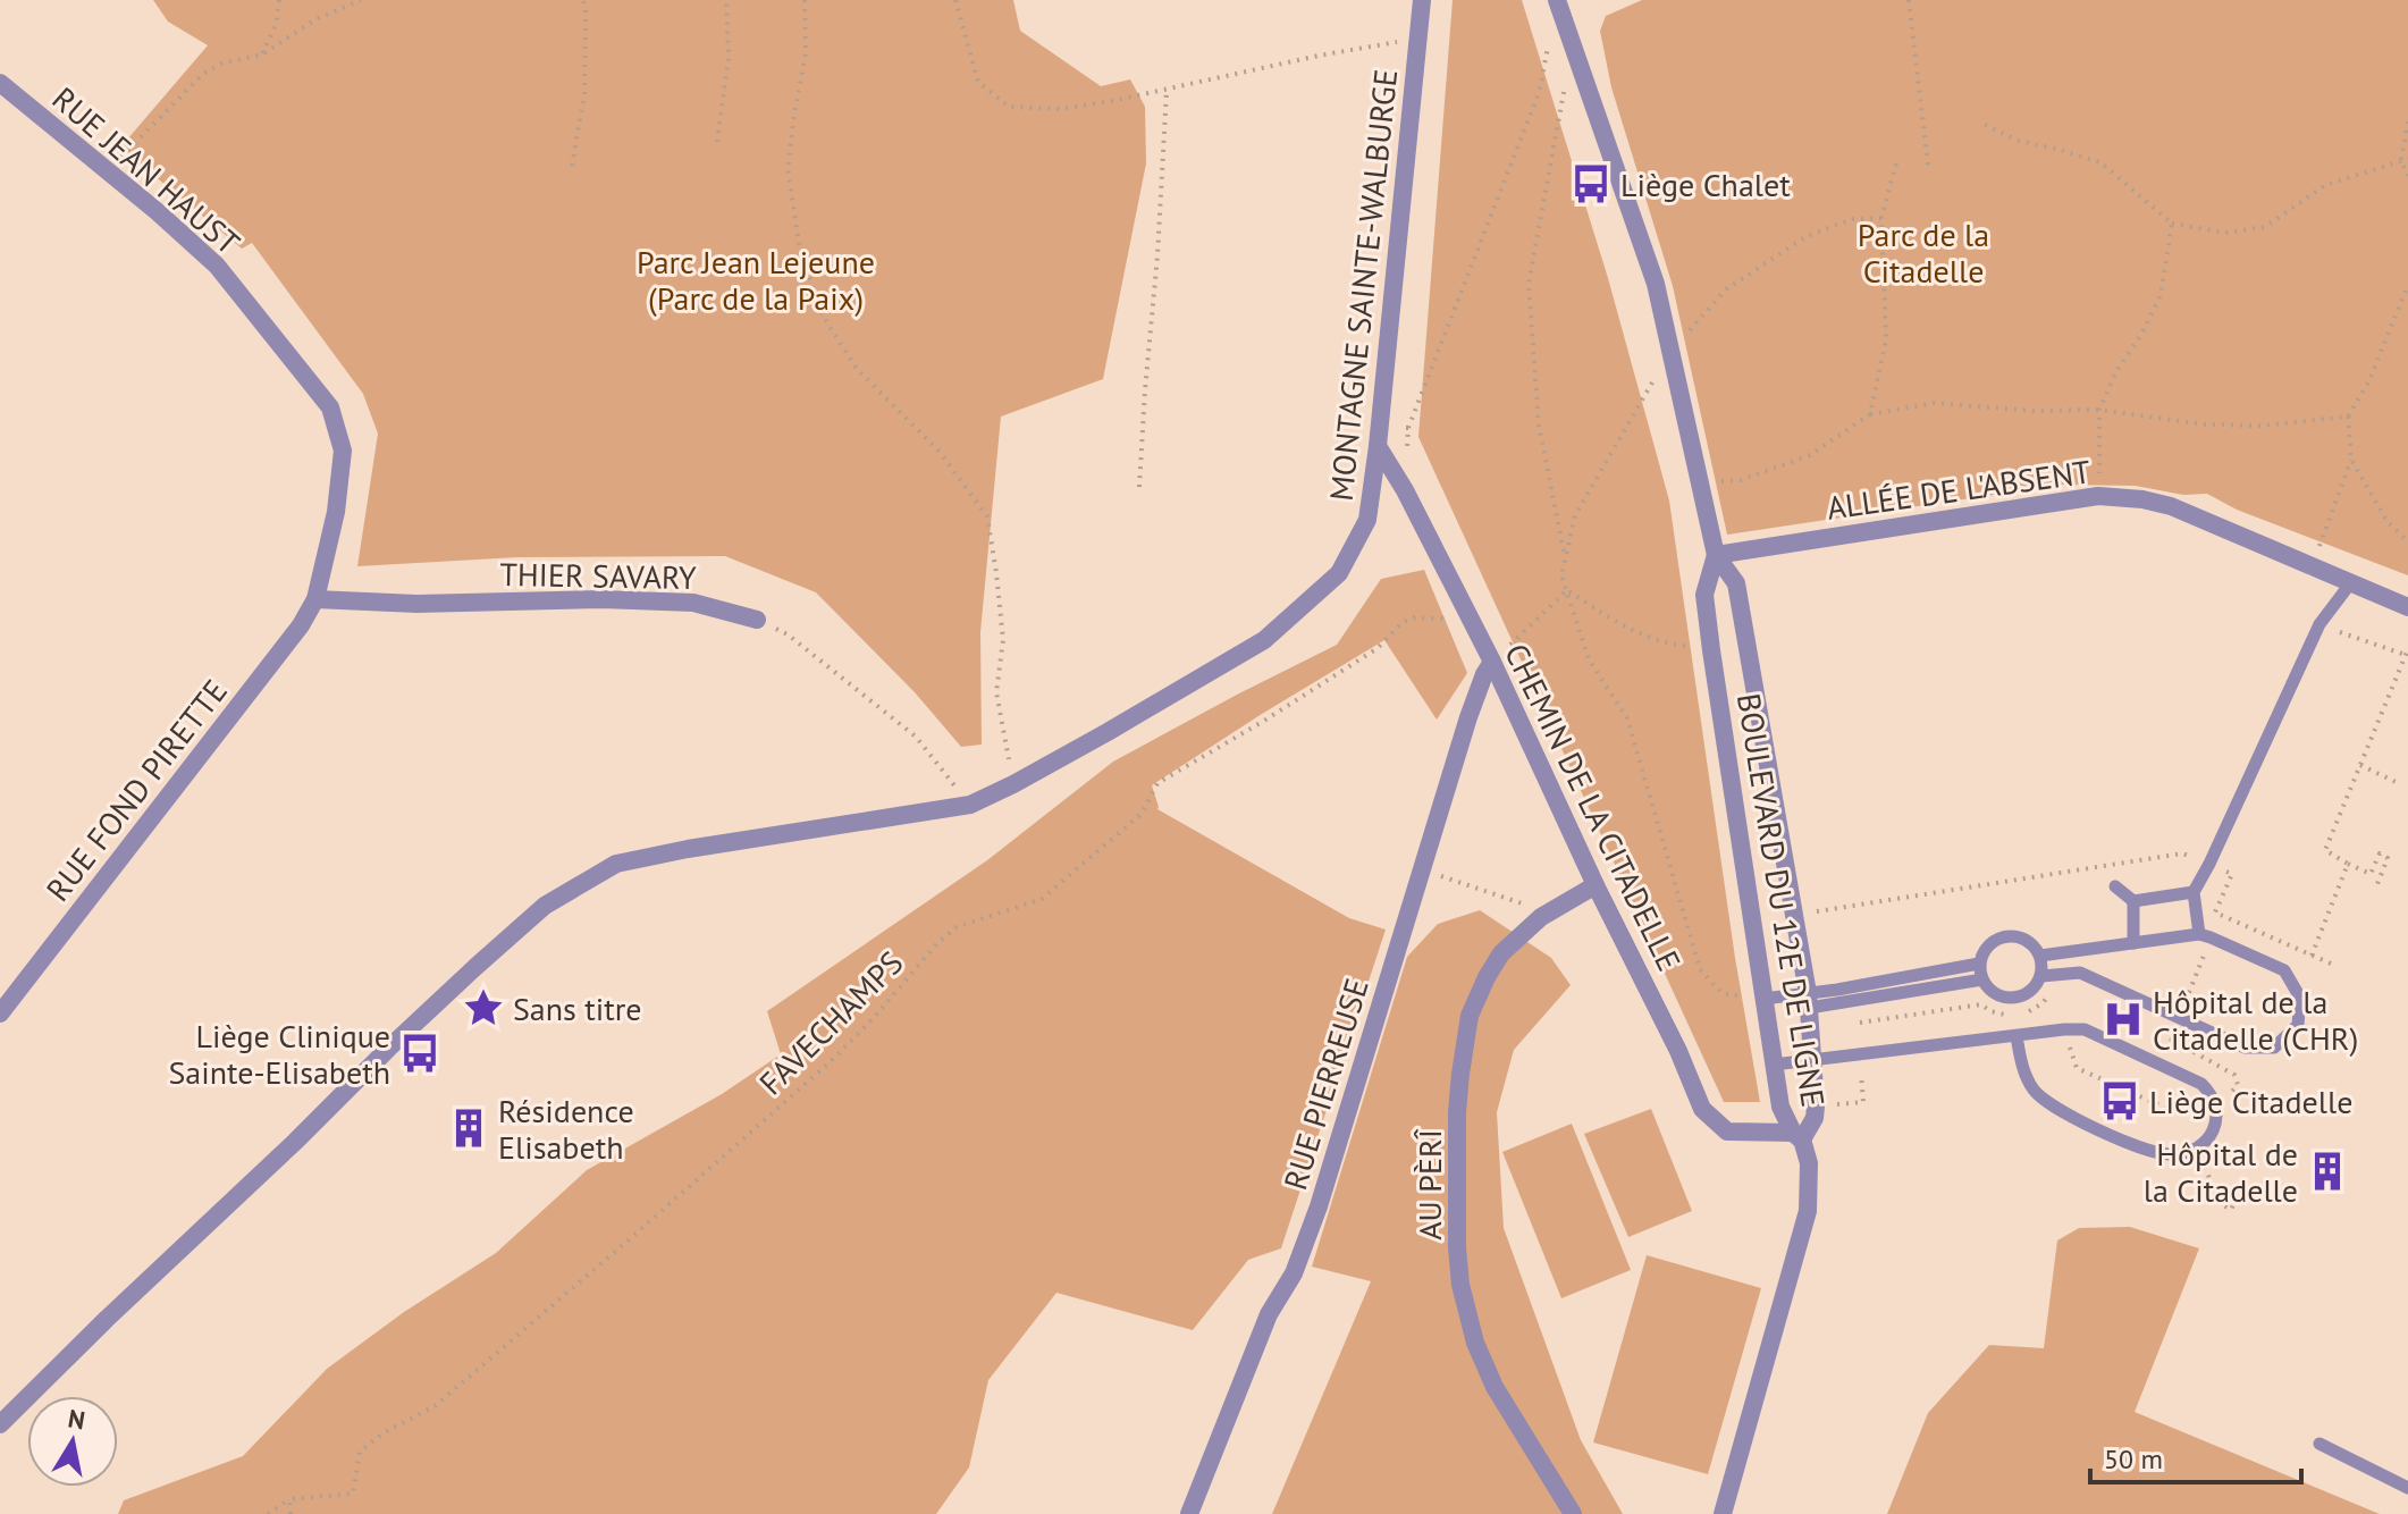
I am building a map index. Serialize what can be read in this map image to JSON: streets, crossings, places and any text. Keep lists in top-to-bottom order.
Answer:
{
  "streets": {
    "street": [
      "RUE JEAN HAUST",
      "MONTAGNE SAINTE-WALBURGE",
      "ALLÉE DE L'ABSENT",
      "THIER SAVARY",
      "RUE FOND PIRETTE",
      "CHEMIN DE LA CITADELLE",
      "BOULEVARD DU 12E DE LIGNE",
      "RUE PIERREUSE",
      "AU PÈRÎ"
    ],
    "path": ["FAVECHAMPS"]
  },
  "crossings": [
    ["RUE JEAN HAUST", "THIER SAVARY"],
    ["RUE JEAN HAUST", "RUE FOND PIRETTE"],
    ["MONTAGNE SAINTE-WALBURGE", "CHEMIN DE LA CITADELLE"],
    ["ALLÉE DE L'ABSENT", "BOULEVARD DU 12E DE LIGNE"],
    ["THIER SAVARY", "RUE FOND PIRETTE"],
    ["CHEMIN DE LA CITADELLE", "BOULEVARD DU 12E DE LIGNE"],
    ["CHEMIN DE LA CITADELLE", "RUE PIERREUSE"],
    ["CHEMIN DE LA CITADELLE", "AU PÈRÎ"]
  ],
  "parks": ["Parc de la Citadelle", "Parc Jean Lejeune (Parc de la Paix)"],
  "places": {
    "bus stop": ["Liège Chalet", "Liège Clinique Sainte-Elisabeth", "Liège Citadelle"],
    "place": ["Sans titre"],
    "hospital": ["Hôpital de la Citadelle (CHR)"],
    "building": ["Résidence Elisabeth", "Hôpital de la Citadelle"]
  },
  "scale_bar": "50 m",
  "north": "top"
}
